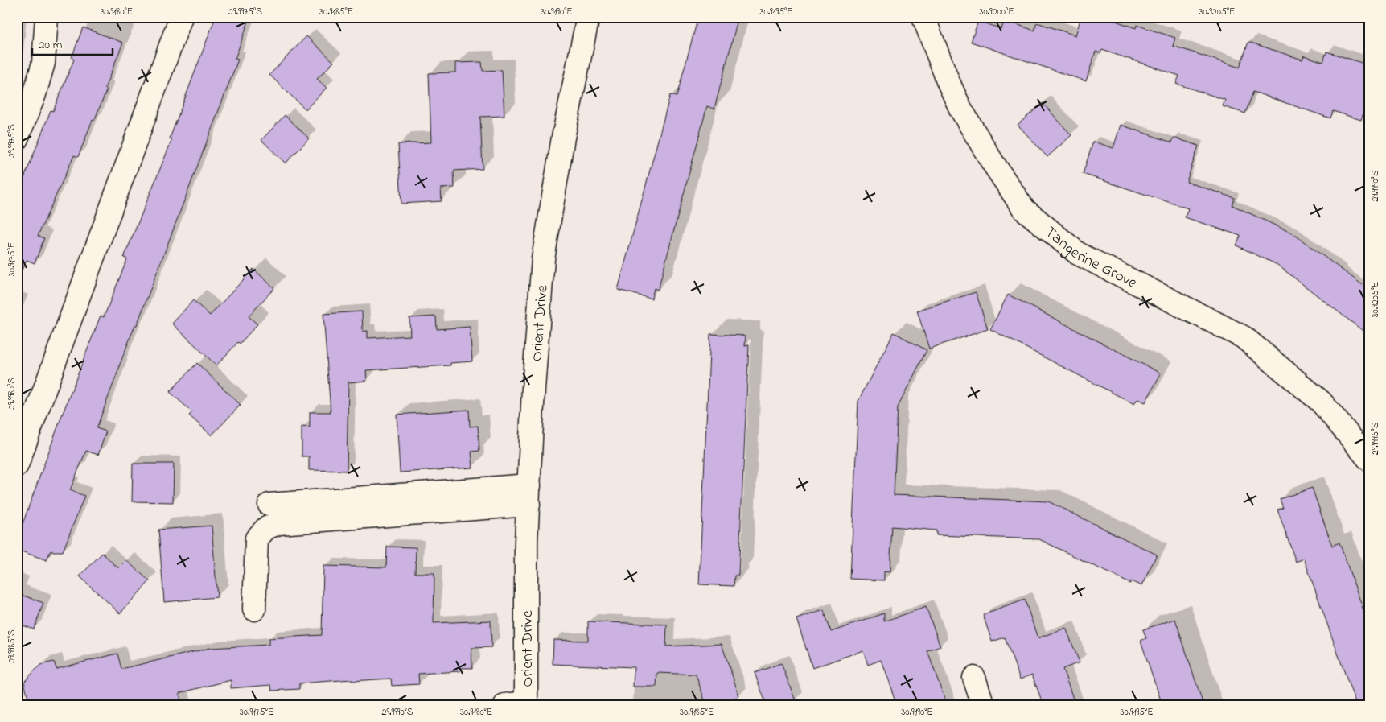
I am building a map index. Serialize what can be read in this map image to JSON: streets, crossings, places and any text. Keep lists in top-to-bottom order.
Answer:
{
  "streets": {
    "street": ["Tangerine Grove", "Orient Drive"]
  },
  "scale_bar": "20 m",
  "coordinates": [
    "30.9180°E",
    "29.9975°S",
    "30.9185°E",
    "30.9190°E",
    "30.9195°E",
    "30.9200°E",
    "30.9205°E",
    "29.9990°S",
    "30.9175°E",
    "29.9980°S",
    "29.9995°S",
    "29.9985°S"
  ]
}
